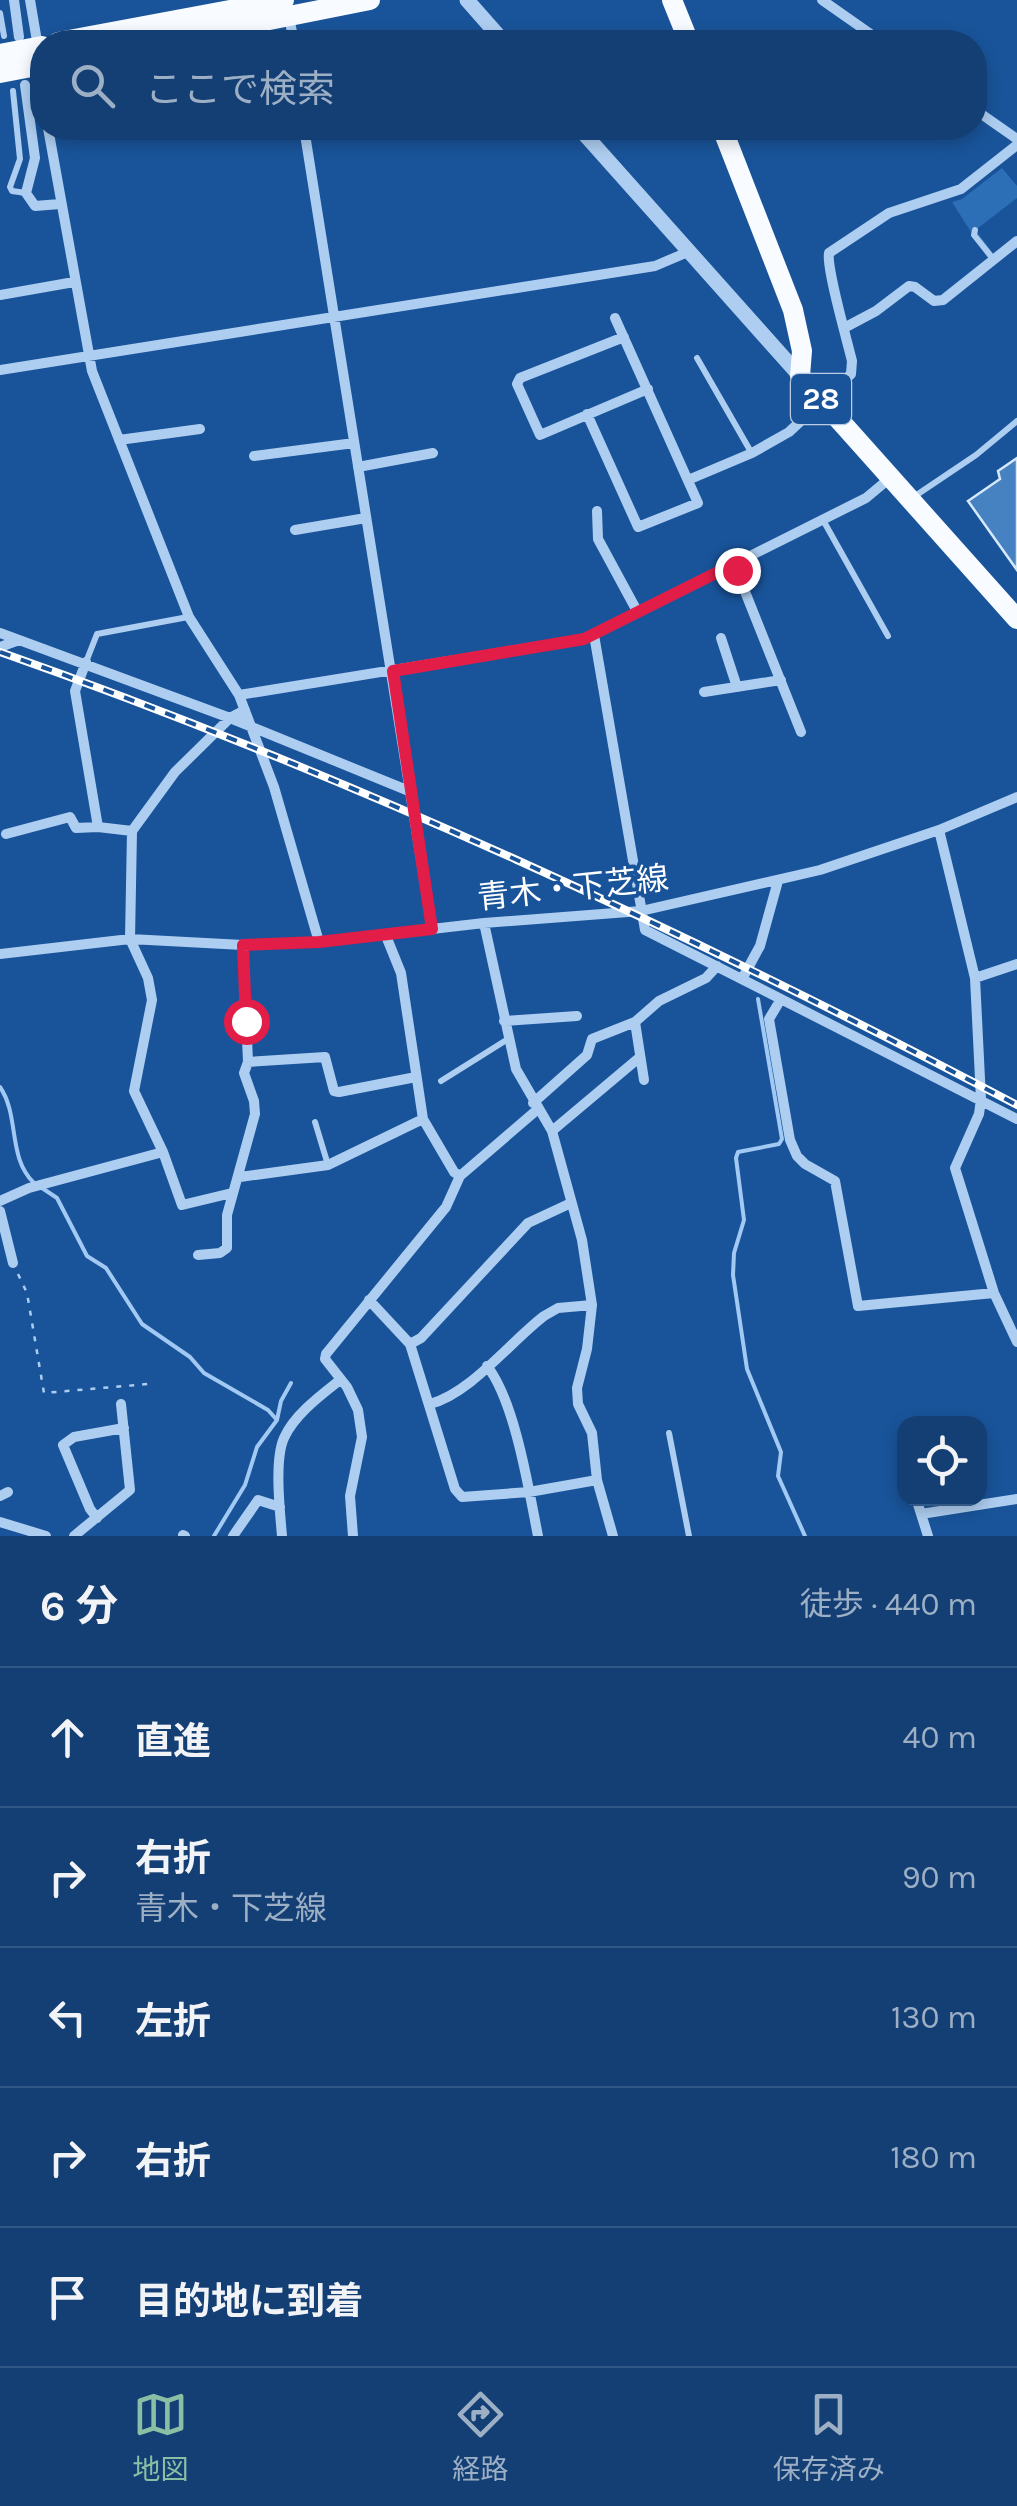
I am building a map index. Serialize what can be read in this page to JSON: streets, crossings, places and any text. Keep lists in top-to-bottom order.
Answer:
{
  "streets": {
    "main road": ["28"],
    "street": ["青木・下芝線"]
  },
  "page": {
    "search": "ここで検索",
    "heading": ["6 分", "徒歩 · 440 m"],
    "list": [
      ["直進", "40 m"],
      ["右折", "青木・下芝線", "90 m"],
      ["左折", "130 m"],
      ["右折", "180 m"],
      "目的地に到着"
    ],
    "nav": ["地図", "経路", "保存済み"]
  }
}
